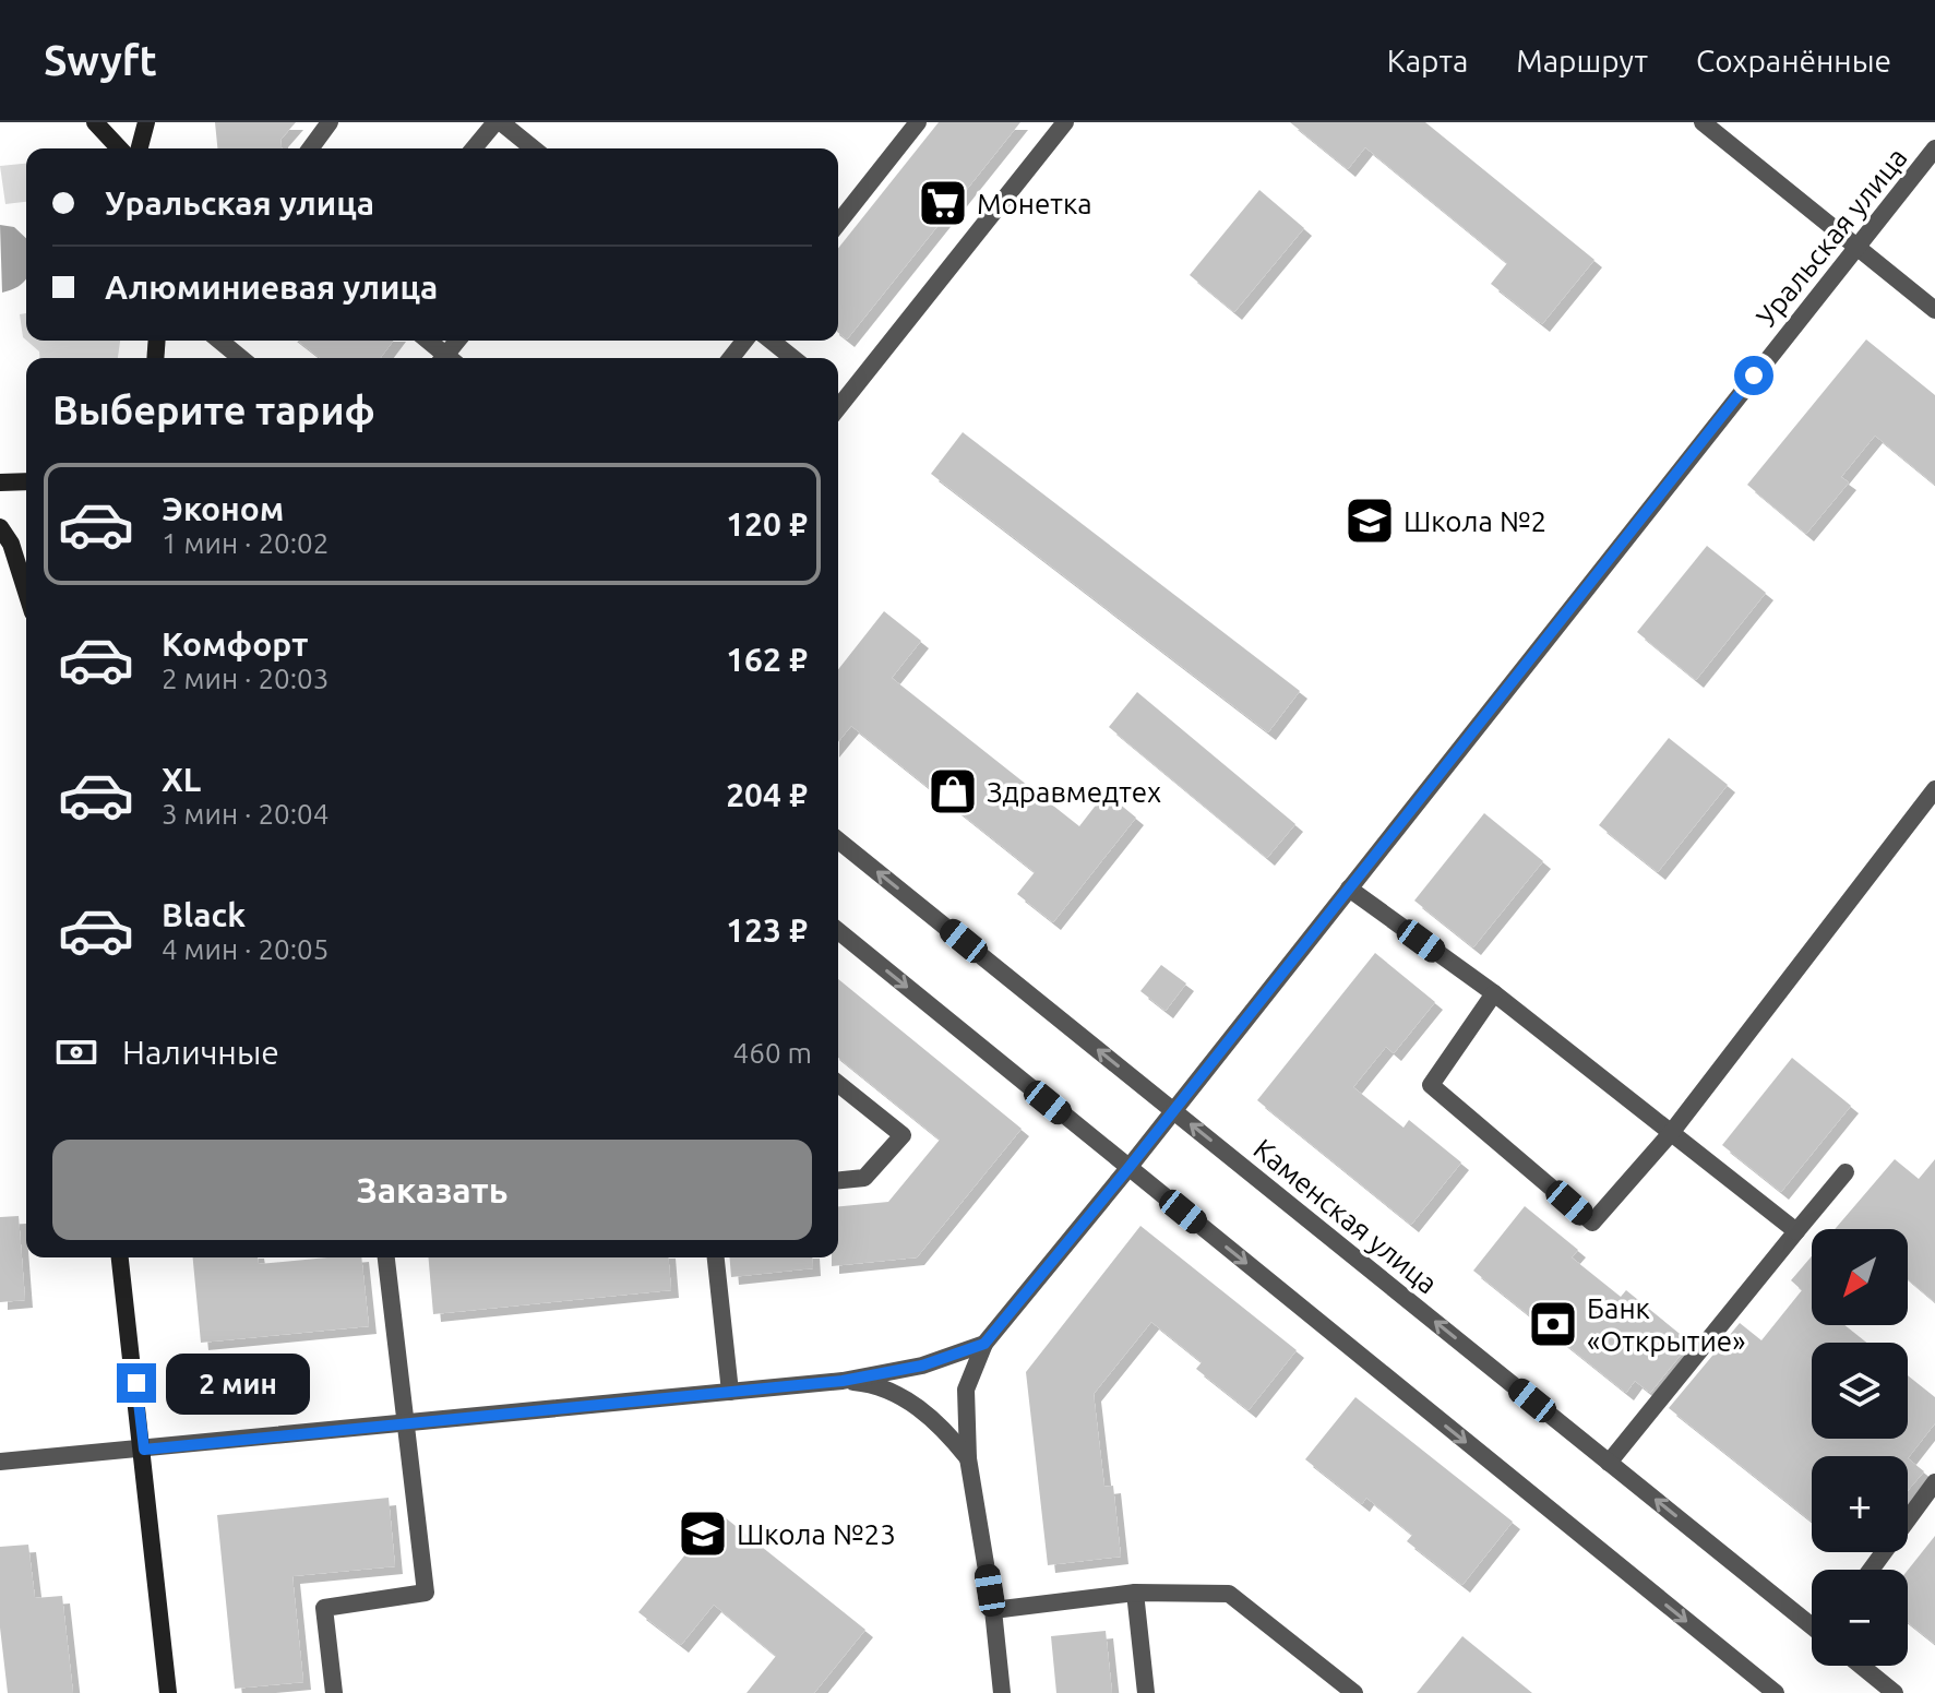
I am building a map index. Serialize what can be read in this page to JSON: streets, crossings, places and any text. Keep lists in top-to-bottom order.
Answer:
{
  "streets": {
    "street": ["Уральская улица", "Каменская улица"]
  },
  "crossings": [
    ["Уральская улица", "Каменская улица"]
  ],
  "places": {
    "supermarket": ["Монетка"],
    "school or university": ["Школа №2", "Школа №23"],
    "shop": ["Здравмедтех"],
    "bank": ["Банк «Открытие»"]
  },
  "north": "bottom left",
  "page": {
    "header": "Swyft",
    "nav": ["Карта", "Маршрут", "Сохранённые"],
    "banner": ["Уральская улица", "Алюминиевая улица"],
    "heading": "Выберите тариф",
    "list": [
      {
        "name": "Эконом",
        "note": "1 мин · 20:02",
        "value": "120 ₽"
      },
      {
        "name": "Комфорт",
        "note": "2 мин · 20:03",
        "value": "162 ₽"
      },
      {
        "name": "XL",
        "note": "3 мин · 20:04",
        "value": "204 ₽"
      },
      {
        "name": "Black",
        "note": "4 мин · 20:05",
        "value": "123 ₽"
      }
    ],
    "pay": ["Наличные", "460 m"],
    "buttons": "Заказать",
    "map_buttons": ["+", "−"],
    "bubble": "2 мин"
  }
}
